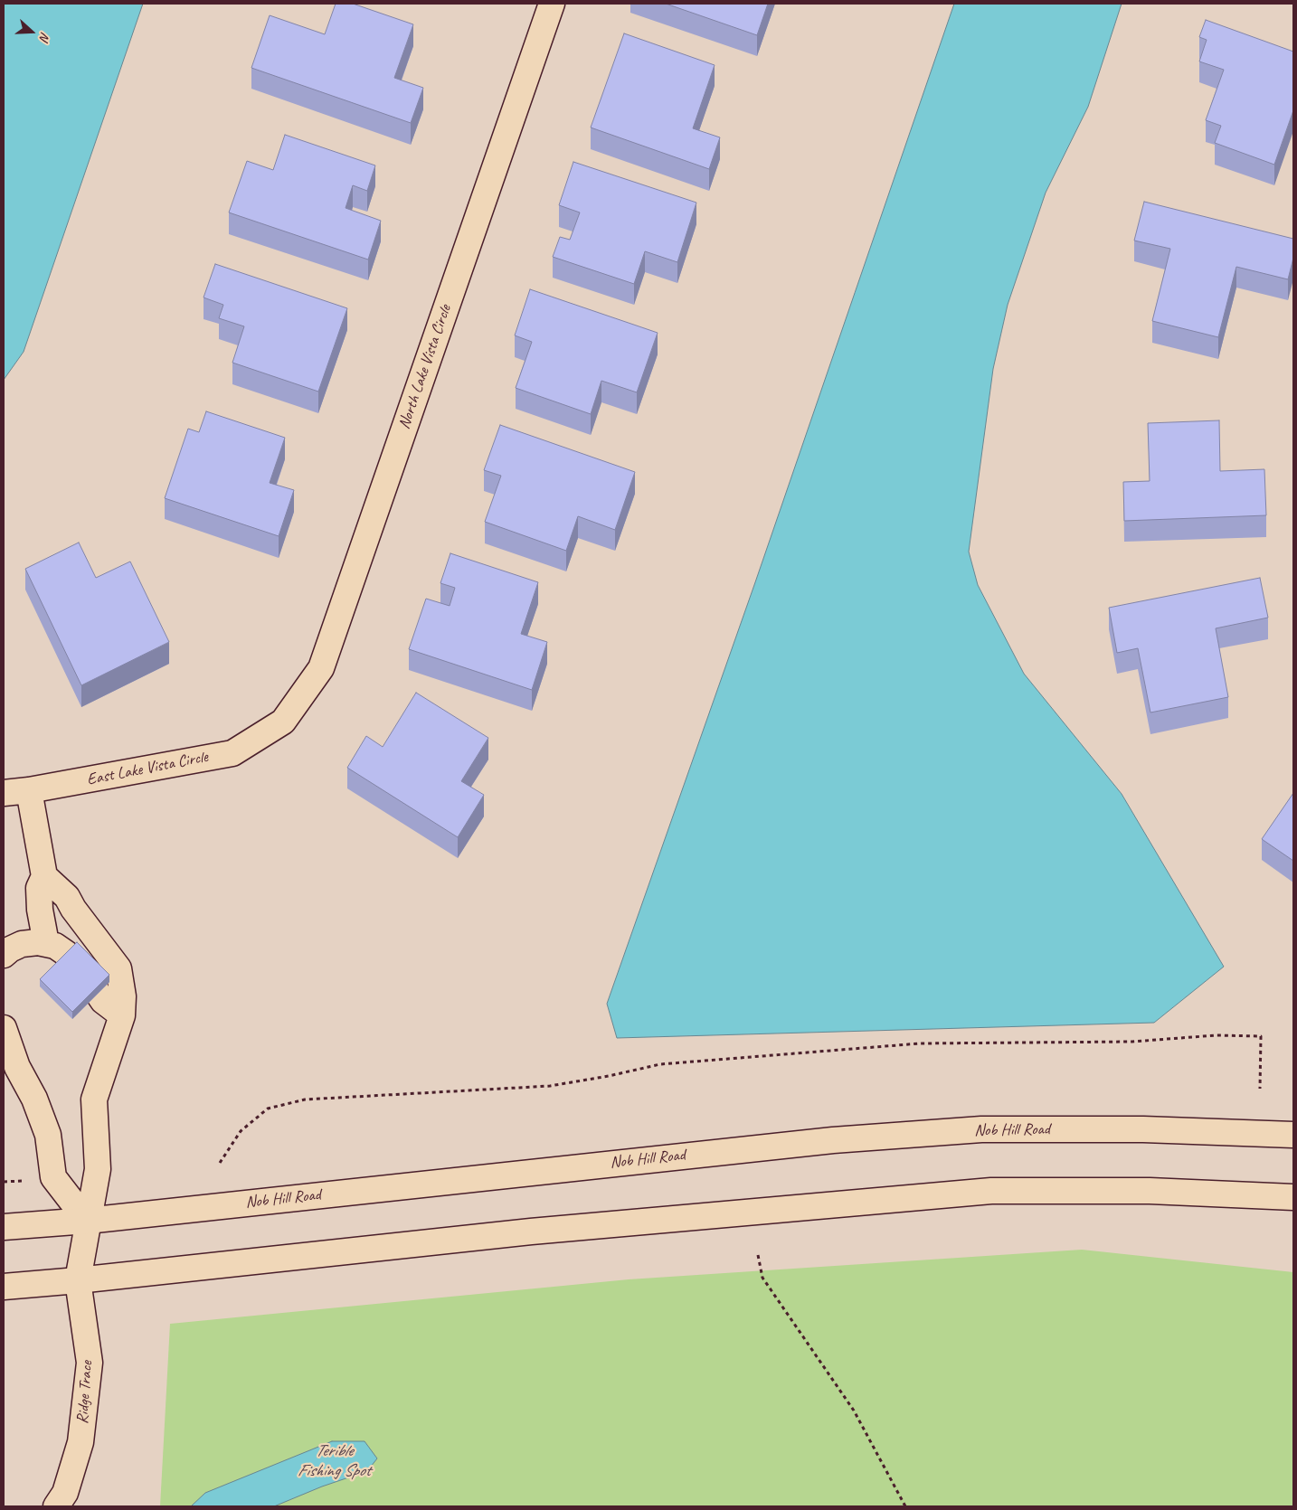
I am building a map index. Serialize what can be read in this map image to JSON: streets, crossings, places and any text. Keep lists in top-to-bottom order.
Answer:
{
  "streets": {
    "main road": [
      "North Lake Vista Circle",
      "East Lake Vista Circle",
      "Nob Hill Road",
      "Ridge Trace"
    ]
  },
  "crossings": [
    ["North Lake Vista Circle", "East Lake Vista Circle"],
    ["Nob Hill Road", "Ridge Trace"]
  ],
  "water": ["Terible Fishing Spot"],
  "north": "right"
}
